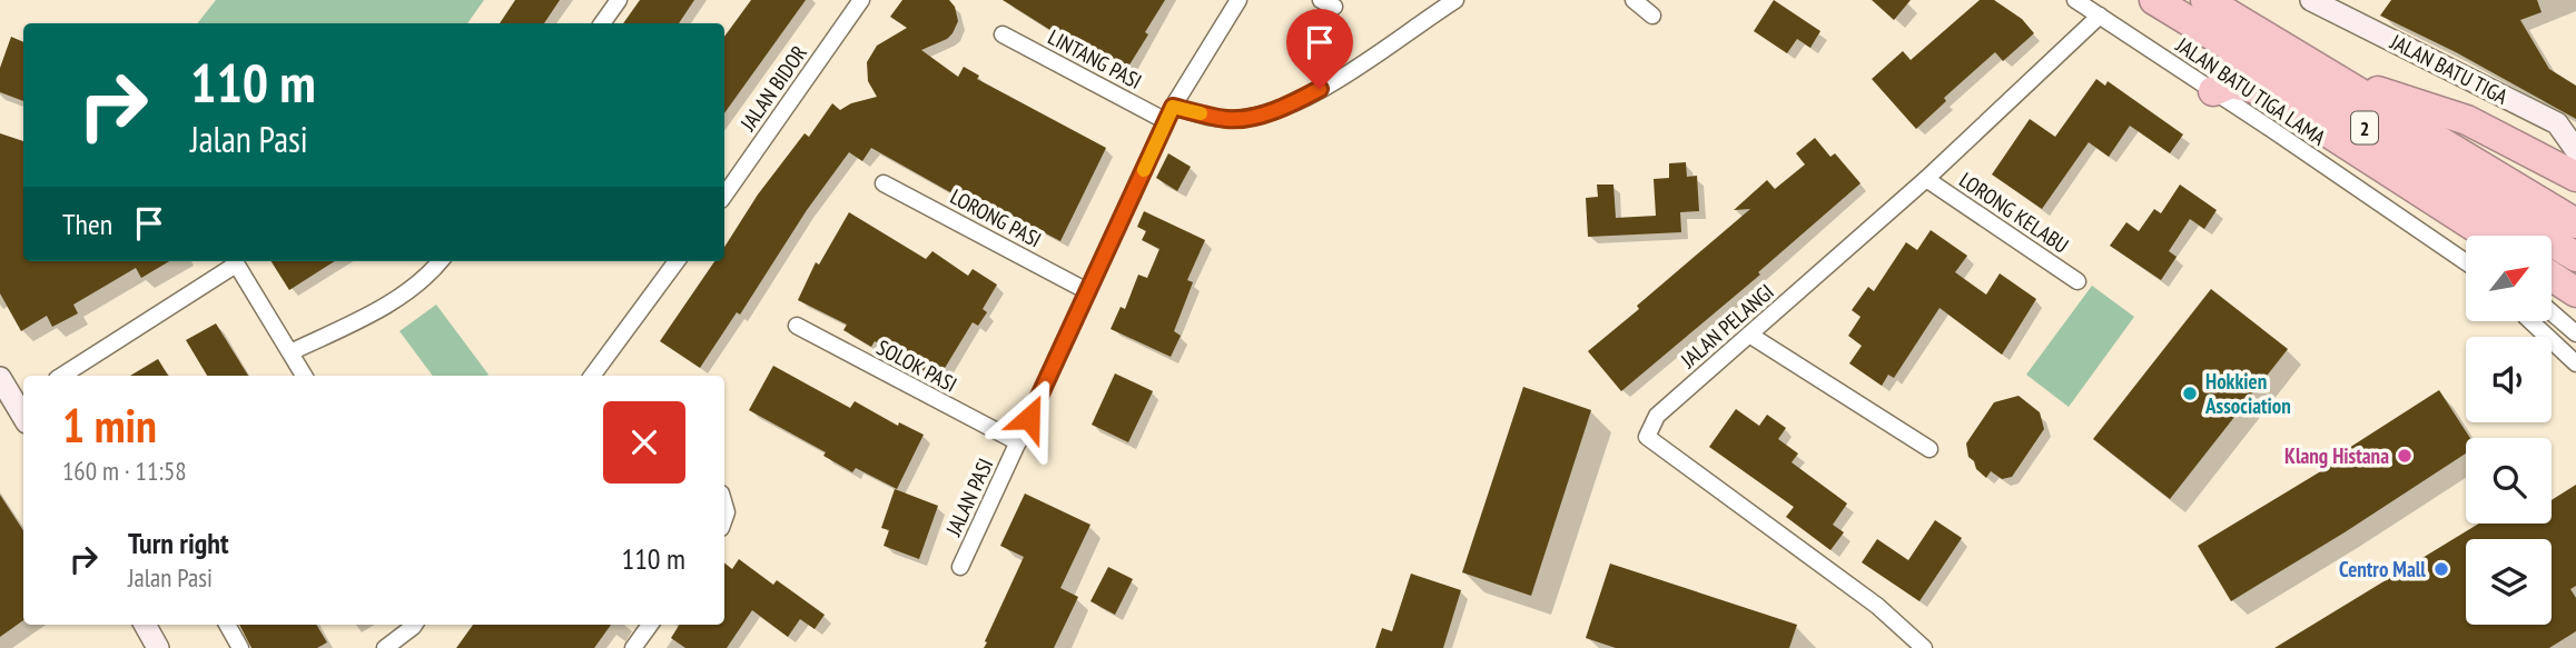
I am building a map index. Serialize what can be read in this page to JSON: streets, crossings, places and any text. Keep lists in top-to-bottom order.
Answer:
{
  "streets": {
    "highway": ["2"],
    "street": [
      "LINTANG PASI",
      "JALAN BATU TIGA",
      "JALAN BIDOR",
      "JALAN BATU TIGA LAMA",
      "LORONG KELABU",
      "LORONG PASI",
      "JALAN PELANGI",
      "SOLOK PASI",
      "JALAN PASI"
    ]
  },
  "crossings": [
    ["LINTANG PASI", "JALAN PASI"],
    ["JALAN BATU TIGA LAMA", "JALAN PELANGI"],
    ["LORONG KELABU", "JALAN PELANGI"],
    ["LORONG PASI", "JALAN PASI"],
    ["SOLOK PASI", "JALAN PASI"]
  ],
  "places": ["Hokkien Association", "Klang Histana", "Centro Mall"],
  "north": "top right",
  "page": {
    "turn": ["110 m", "Jalan Pasi"],
    "then": "Then",
    "heading": ["1 min", "160 m · 11:58"],
    "list": [
      {
        "name": "Turn right",
        "note": "Jalan Pasi",
        "value": "110 m"
      }
    ]
  }
}
